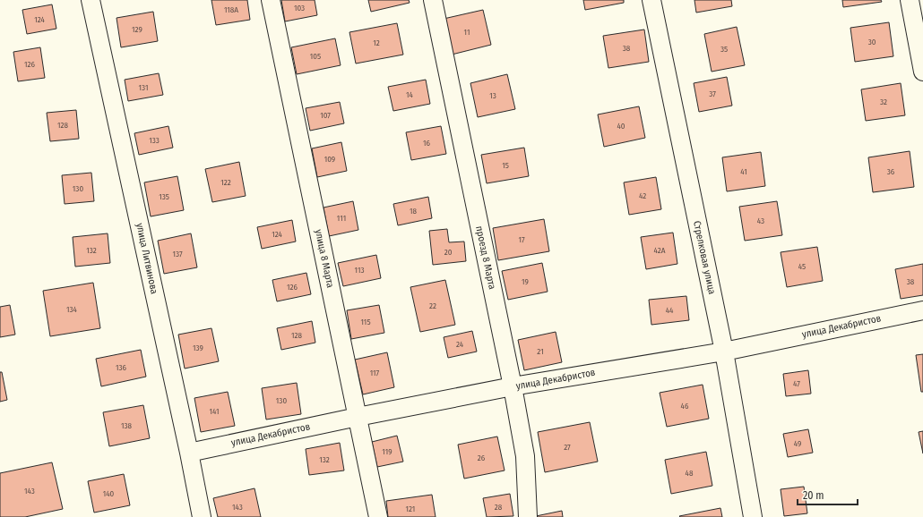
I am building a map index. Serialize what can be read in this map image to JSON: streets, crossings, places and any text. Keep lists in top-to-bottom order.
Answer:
{
  "streets": {
    "street": [
      "проезд 8 Марта",
      "Стрелковая улица",
      "улица Литвинова",
      "улица 8 Марта",
      "улица Декабристов"
    ]
  },
  "crossings": [
    ["проезд 8 Марта", "улица Декабристов"],
    ["Стрелковая улица", "улица Декабристов"],
    ["улица Литвинова", "улица Декабристов"],
    ["улица 8 Марта", "улица Декабристов"]
  ],
  "house_numbers": [
    "103",
    "118А",
    "124",
    "129",
    "11",
    "30",
    "12",
    "38",
    "35",
    "105",
    "126",
    "131",
    "37",
    "14",
    "13",
    "32",
    "107",
    "128",
    "40",
    "133",
    "16",
    "109",
    "15",
    "41",
    "36",
    "122",
    "130",
    "42",
    "135",
    "18",
    "111",
    "43",
    "124",
    "17",
    "132",
    "42А",
    "20",
    "137",
    "45",
    "113",
    "19",
    "38",
    "126",
    "22",
    "134",
    "44",
    "115",
    "128",
    "24",
    "139",
    "21",
    "136",
    "117",
    "47",
    "130",
    "46",
    "141",
    "138",
    "49",
    "27",
    "119",
    "26",
    "132",
    "48",
    "143",
    "140",
    "143",
    "28",
    "121"
  ],
  "scale_bar": "20 m"
}
